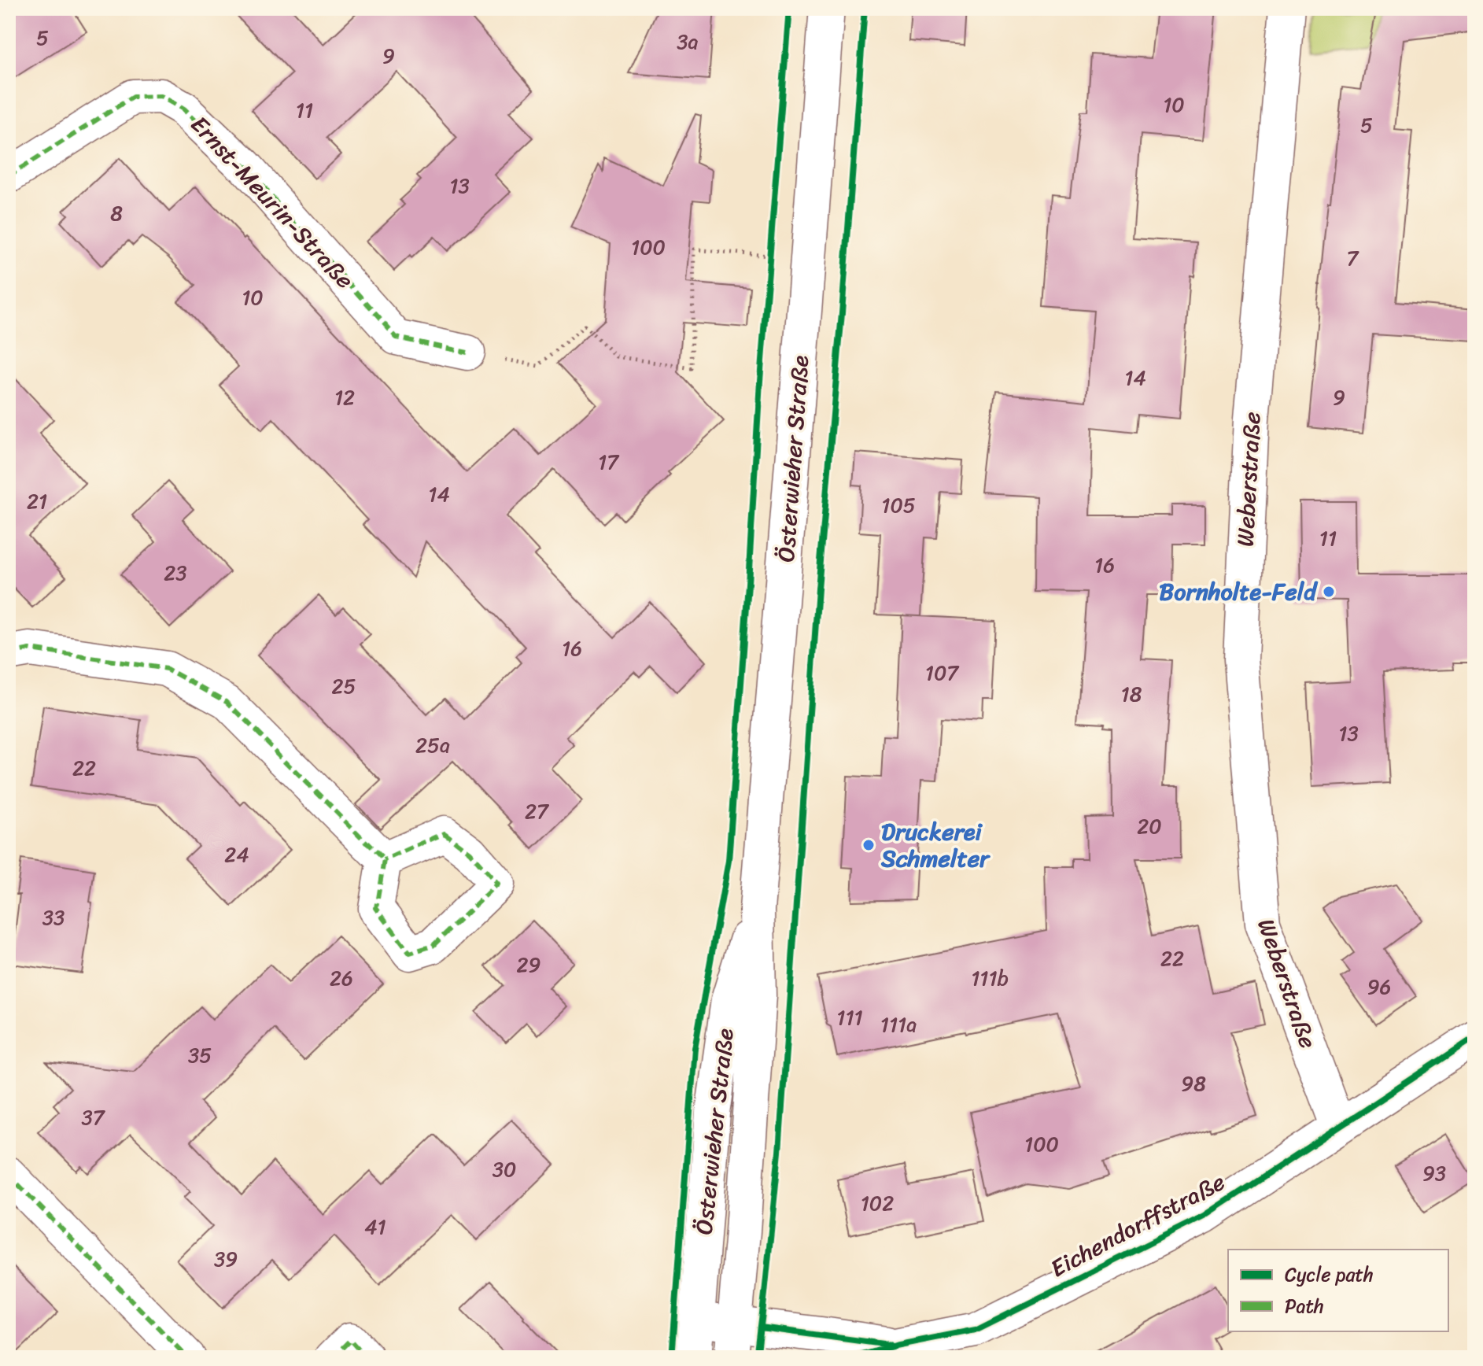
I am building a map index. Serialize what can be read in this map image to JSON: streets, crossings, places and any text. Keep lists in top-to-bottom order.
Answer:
{
  "streets": {
    "street": [
      "Ernst-Meurin-Straße",
      "Österwieher Straße",
      "Weberstraße",
      "Eichendorffstraße"
    ]
  },
  "crossings": [
    ["Österwieher Straße", "Eichendorffstraße"],
    ["Weberstraße", "Eichendorffstraße"]
  ],
  "places": ["Bornholte-Feld", "Druckerei Schmelter"],
  "house_numbers": [
    "5",
    "3a",
    "9",
    "10",
    "11",
    "5",
    "13",
    "8",
    "100",
    "7",
    "10",
    "14",
    "12",
    "9",
    "17",
    "14",
    "21",
    "105",
    "11",
    "16",
    "23",
    "16",
    "107",
    "25",
    "18",
    "13",
    "25a",
    "22",
    "27",
    "20",
    "24",
    "33",
    "22",
    "29",
    "26",
    "111b",
    "96",
    "111",
    "111a",
    "35",
    "98",
    "37",
    "100",
    "30",
    "93",
    "102",
    "41",
    "39"
  ],
  "legend": ["Cycle path", "Path"]
}
